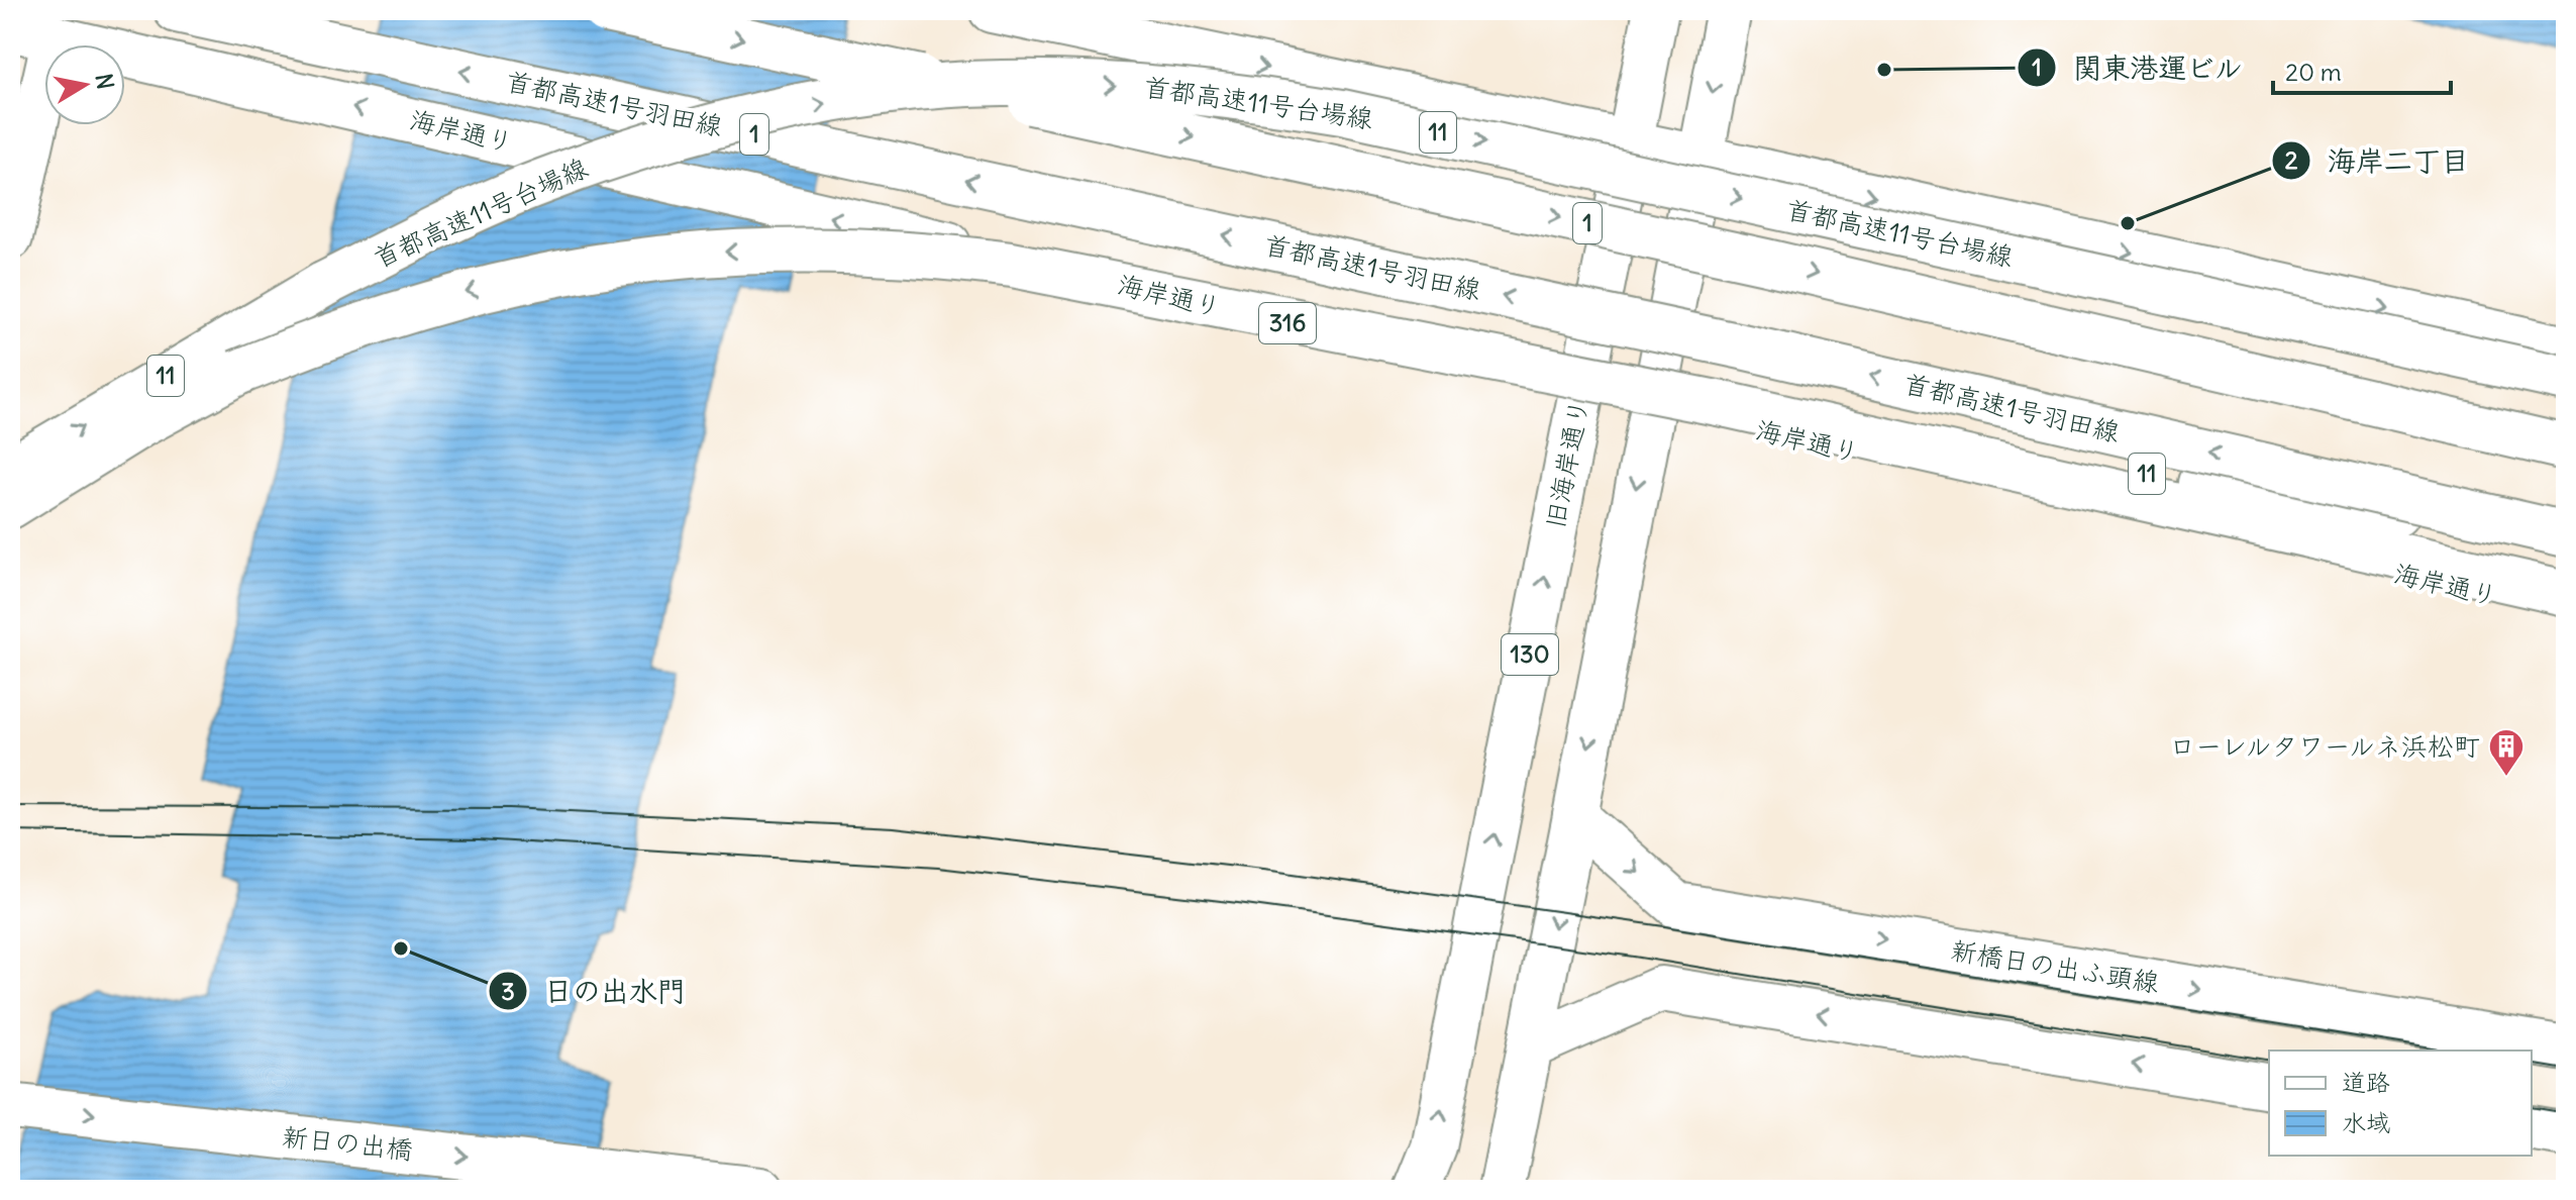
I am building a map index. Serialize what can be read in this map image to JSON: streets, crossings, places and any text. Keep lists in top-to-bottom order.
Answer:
{
  "streets": {
    "main road": [
      "首都高速11号台場線",
      "首都高速1号羽田線",
      "海岸通り",
      "11",
      "1",
      "316",
      "旧海岸通り",
      "130",
      "新橋日の出ふ頭線",
      "新日の出橋"
    ]
  },
  "crossings": [
    ["海岸通り", "旧海岸通り"]
  ],
  "one_way": ["新日の出橋"],
  "places": {
    "other": ["関東港運ビル", "海岸二丁目", "日の出水門"],
    "building": ["ローレルタワールネ浜松町"]
  },
  "legend": ["道路", "水域"],
  "scale_bar": "20 m",
  "north": "right"
}
